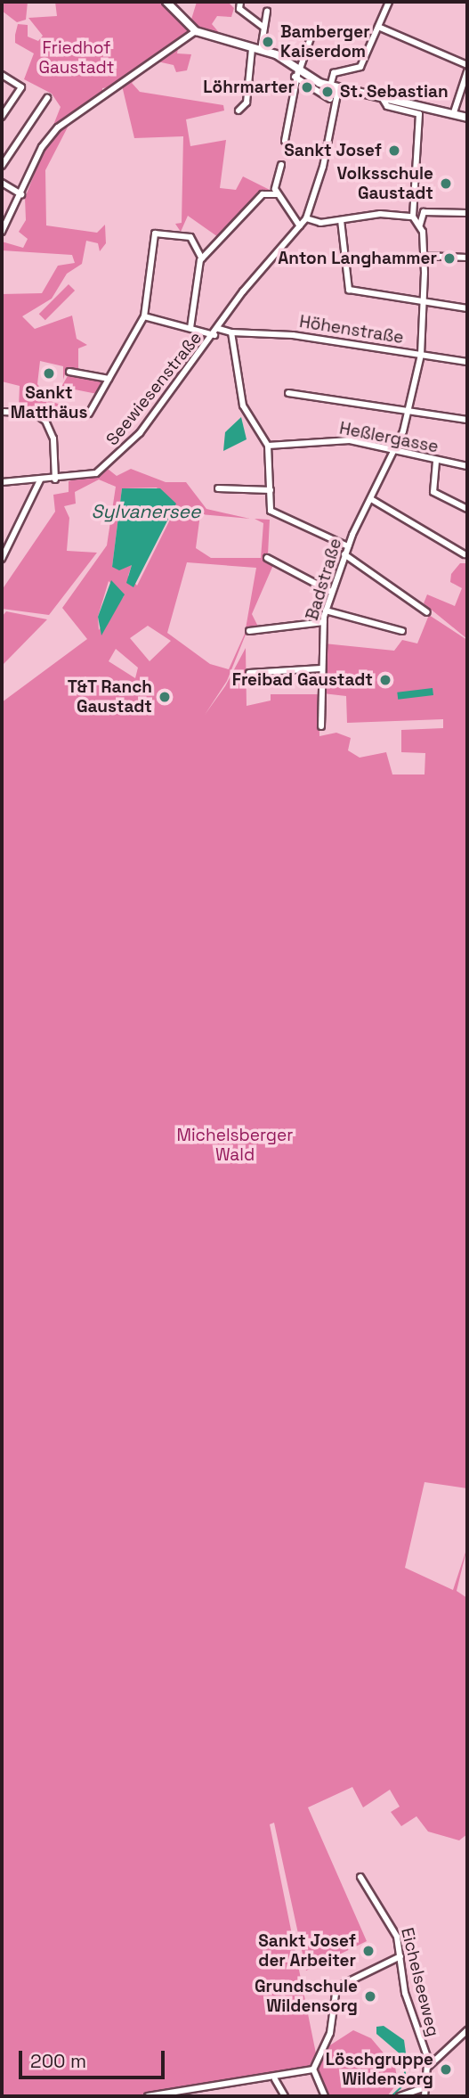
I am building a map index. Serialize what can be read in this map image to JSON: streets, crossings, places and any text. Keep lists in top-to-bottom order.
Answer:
{
  "streets": {
    "street": [
      "Höhenstraße",
      "Seewiesenstraße",
      "Heßlergasse",
      "Badstraße",
      "Eichelseeweg"
    ]
  },
  "crossings": [
    ["Höhenstraße", "Seewiesenstraße"],
    ["Höhenstraße", "Badstraße"],
    ["Heßlergasse", "Badstraße"]
  ],
  "water": ["Sylvanersee"],
  "parks": ["Friedhof Gaustadt", "Michelsberger Wald"],
  "places": [
    "Bamberger Kaiserdom",
    "Löhrmarter",
    "St. Sebastian",
    "Sankt Josef",
    "Volksschule Gaustadt",
    "Anton Langhammer",
    "Sankt Matthäus",
    "Freibad Gaustadt",
    "T&T Ranch Gaustadt",
    "Sankt Josef der Arbeiter",
    "Grundschule Wildensorg",
    "Löschgruppe Wildensorg"
  ],
  "scale_bar": "200 m"
}
